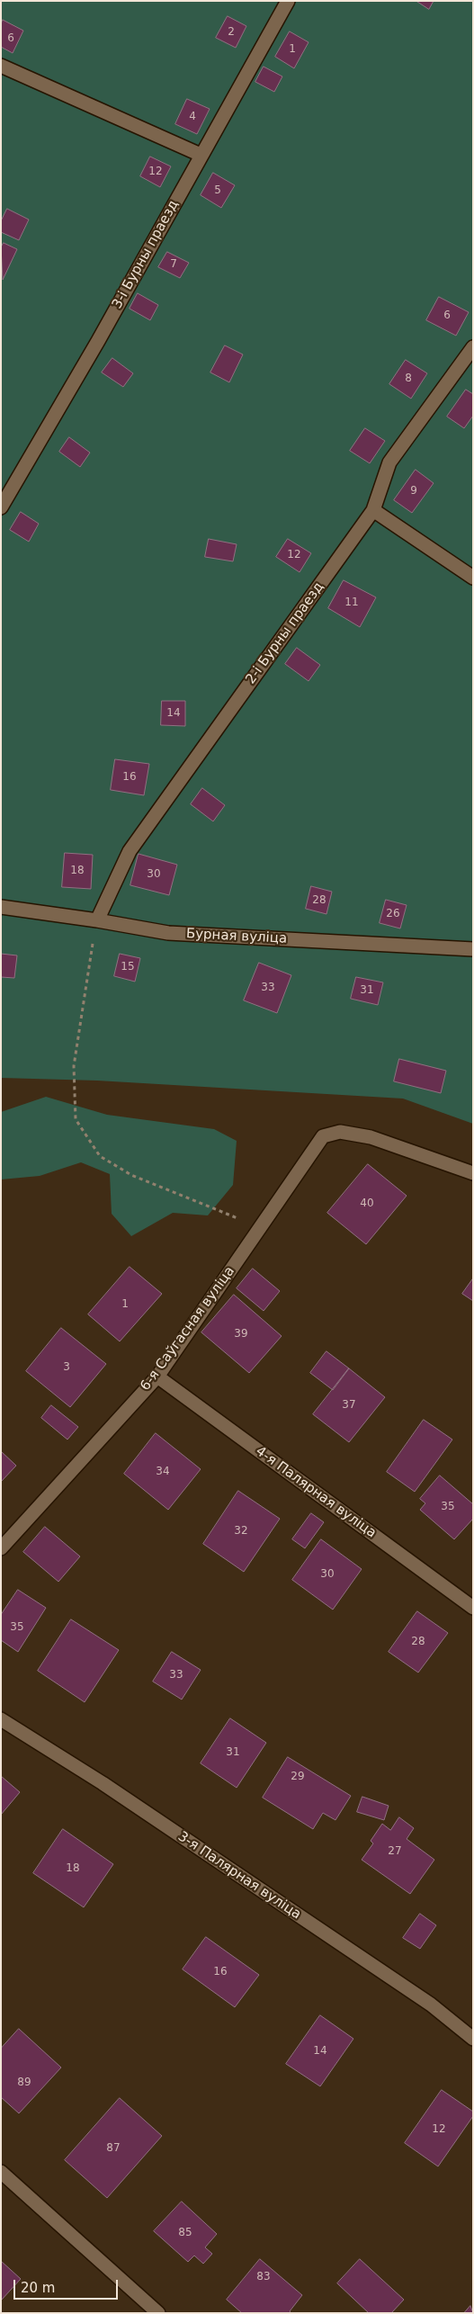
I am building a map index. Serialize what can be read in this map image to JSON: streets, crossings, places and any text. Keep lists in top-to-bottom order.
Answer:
{
  "streets": {
    "street": [
      "3-і Бурны праезд",
      "2-і Бурны праезд",
      "Бурная вуліца",
      "6-я Саўгасная вуліца",
      "4-я Палярная вуліца",
      "3-я Палярная вуліца"
    ]
  },
  "crossings": [
    ["2-і Бурны праезд", "Бурная вуліца"],
    ["6-я Саўгасная вуліца", "4-я Палярная вуліца"]
  ],
  "house_numbers": [
    "2",
    "6",
    "1",
    "4",
    "12",
    "5",
    "7",
    "6",
    "8",
    "9",
    "12",
    "11",
    "14",
    "16",
    "18",
    "30",
    "28",
    "26",
    "15",
    "33",
    "31",
    "40",
    "1",
    "39",
    "3",
    "37",
    "34",
    "35",
    "32",
    "30",
    "35",
    "28",
    "33",
    "31",
    "29",
    "27",
    "18",
    "16",
    "14",
    "89",
    "12",
    "87",
    "85",
    "83"
  ],
  "scale_bar": "20 m"
}
